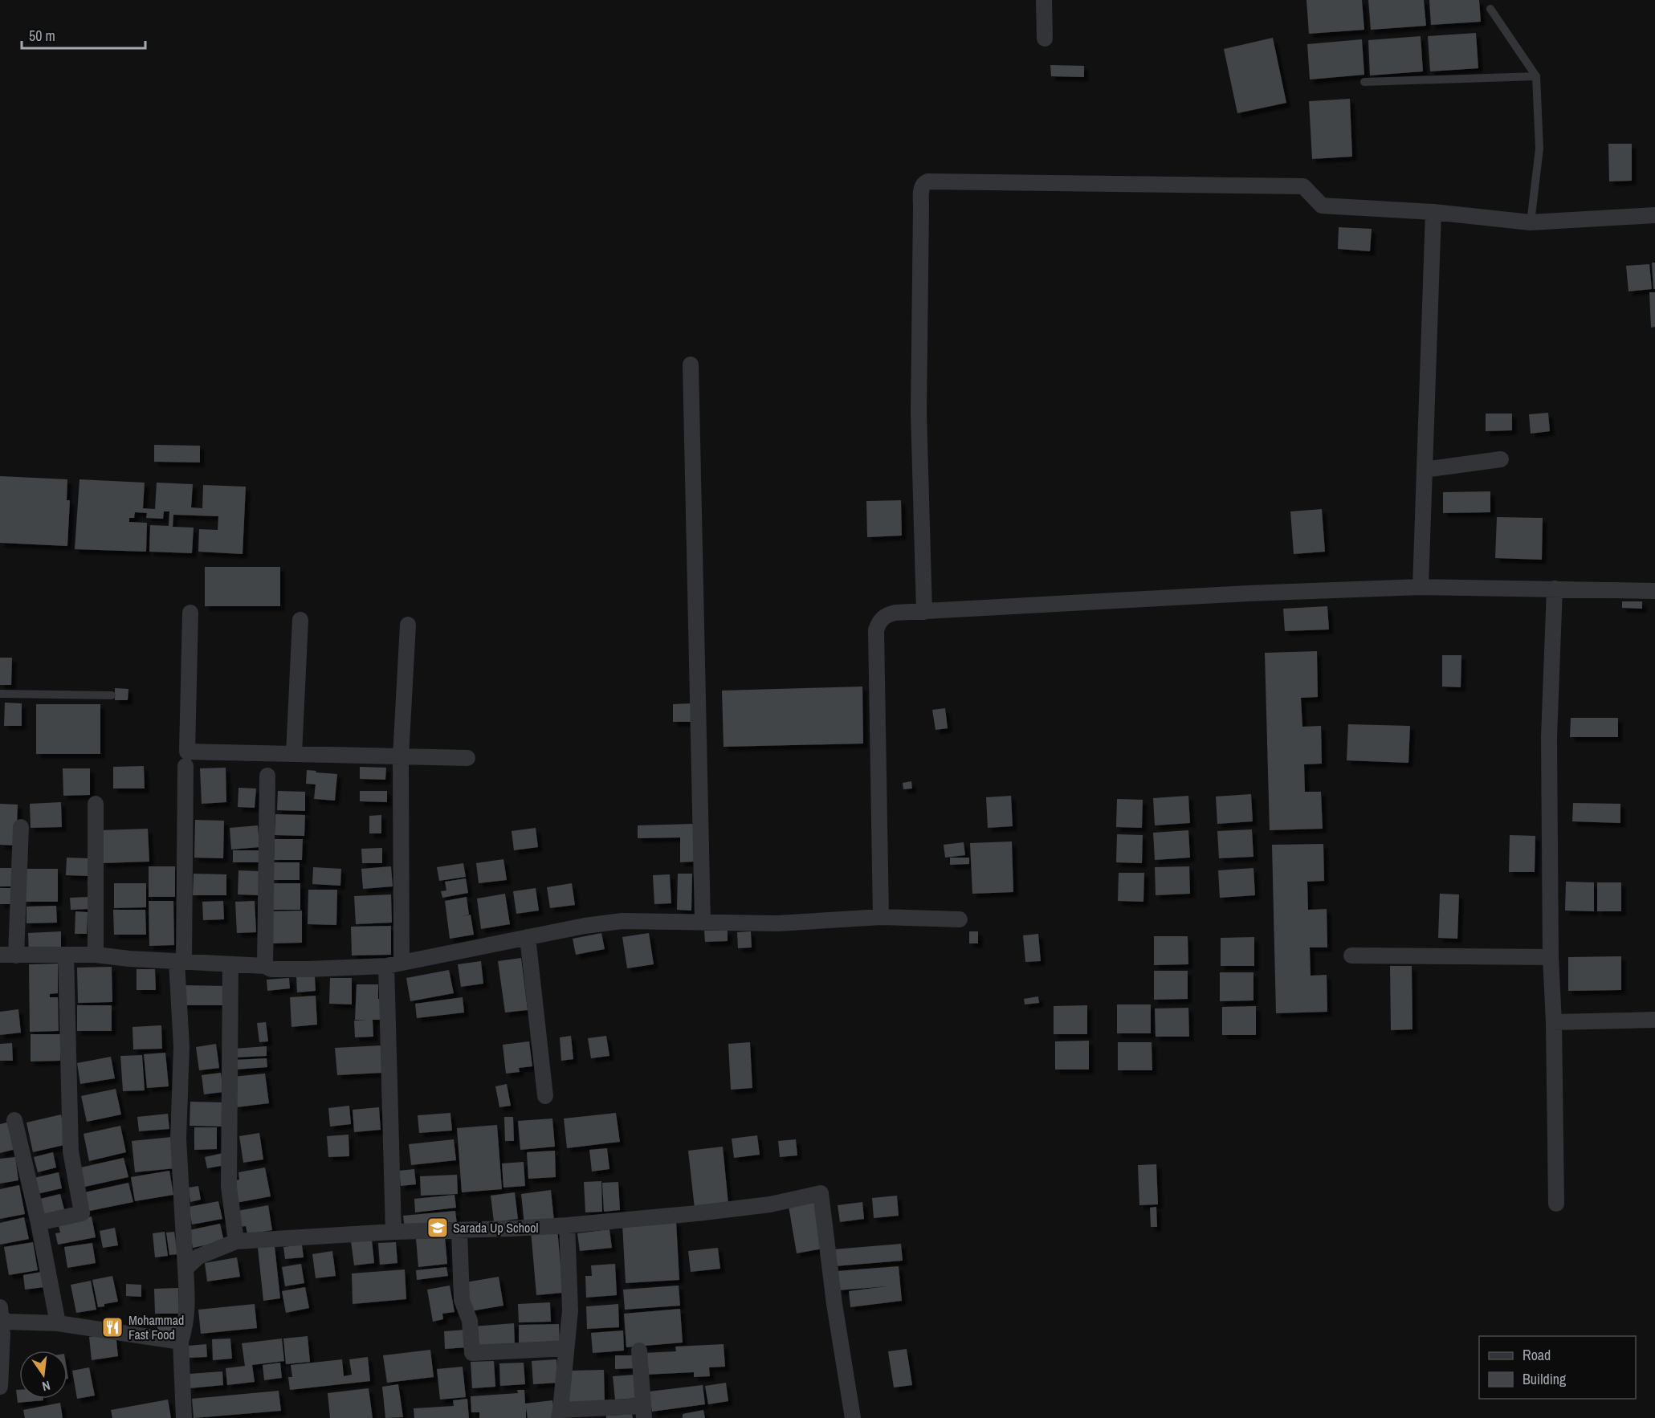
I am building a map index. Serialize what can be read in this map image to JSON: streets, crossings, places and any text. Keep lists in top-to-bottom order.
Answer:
{
  "places": {
    "school or university": ["Sarada Up School"],
    "restaurant": ["Mohammad Fast Food"]
  },
  "legend": ["Road", "Building"],
  "scale_bar": "50 m",
  "north": "bottom"
}
